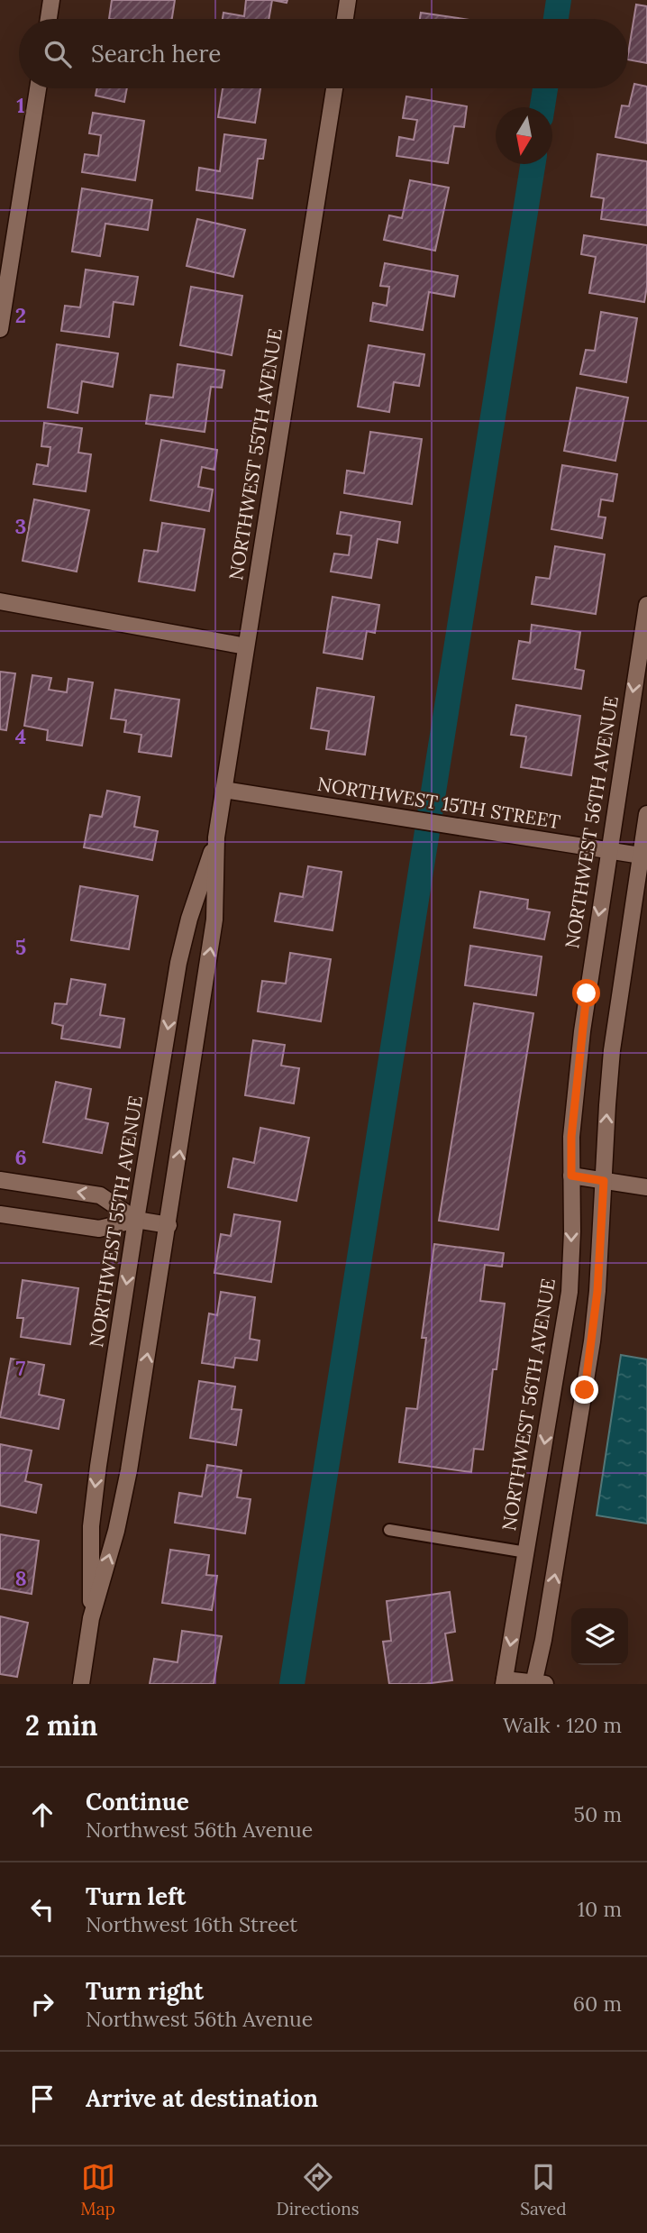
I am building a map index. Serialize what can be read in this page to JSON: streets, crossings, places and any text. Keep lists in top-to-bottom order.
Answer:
{
  "streets": {
    "street": ["NORTHWEST 55TH AVENUE", "NORTHWEST 15TH STREET", "NORTHWEST 56TH AVENUE"]
  },
  "crossings": [
    ["NORTHWEST 55TH AVENUE", "NORTHWEST 15TH STREET"],
    ["NORTHWEST 15TH STREET", "NORTHWEST 56TH AVENUE"]
  ],
  "north": "bottom",
  "page": {
    "search": "Search here",
    "heading": ["2 min", "Walk · 120 m"],
    "list": [
      ["Continue", "Northwest 56th Avenue", "50 m"],
      ["Turn left", "Northwest 16th Street", "10 m"],
      ["Turn right", "Northwest 56th Avenue", "60 m"],
      "Arrive at destination"
    ],
    "nav": ["Map", "Directions", "Saved"]
  },
  "grid": {
    "rows": [
      "1",
      "2",
      "3",
      "4",
      "5",
      "6",
      "7",
      "8"
    ]
  }
}
